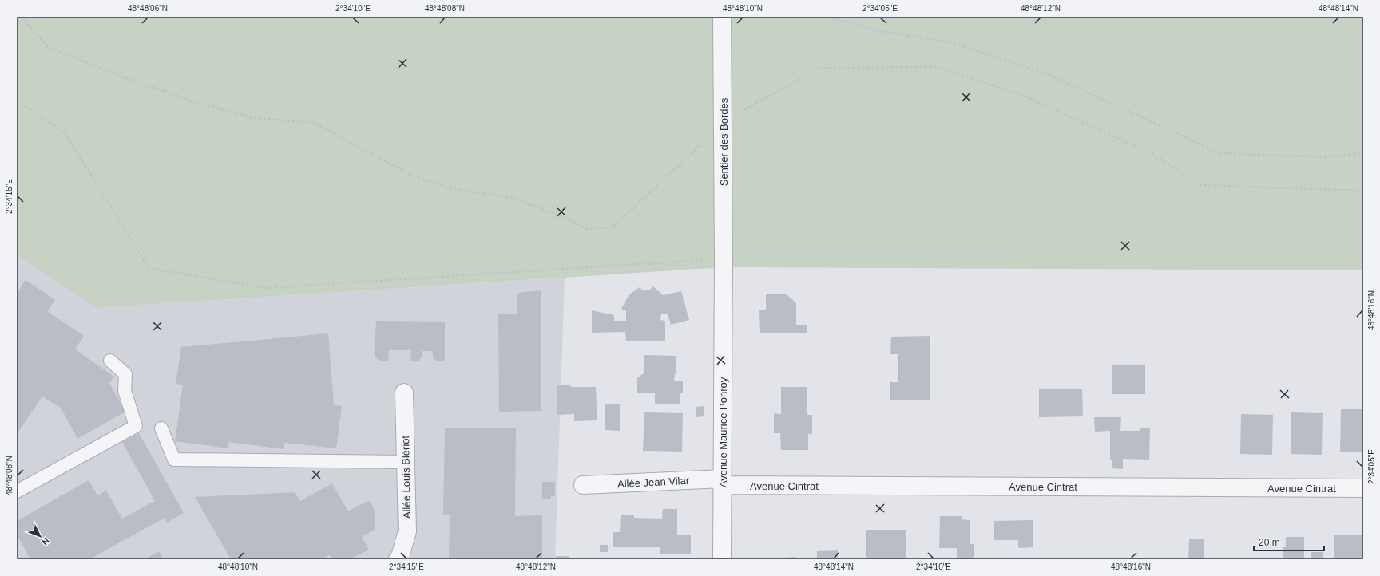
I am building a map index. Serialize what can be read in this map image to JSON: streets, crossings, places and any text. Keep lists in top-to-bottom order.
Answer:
{
  "streets": {
    "street": [
      "Sentier des Bordes",
      "Avenue Maurice Ponroy",
      "Allée Louis Blériot",
      "Allée Jean Vilar",
      "Avenue Cintrat"
    ]
  },
  "crossings": [
    ["Sentier des Bordes", "Avenue Maurice Ponroy"],
    ["Avenue Maurice Ponroy", "Allée Jean Vilar"],
    ["Avenue Maurice Ponroy", "Avenue Cintrat"],
    ["Allée Jean Vilar", "Avenue Cintrat"]
  ],
  "scale_bar": "20 m",
  "north": "bottom right",
  "coordinates": [
    "48°48'06\"N",
    "2°34'10\"E",
    "48°48'08\"N",
    "48°48'10\"N",
    "2°34'05\"E",
    "48°48'12\"N",
    "48°48'14\"N",
    "2°34'15\"E",
    "48°48'16\"N"
  ]
}
